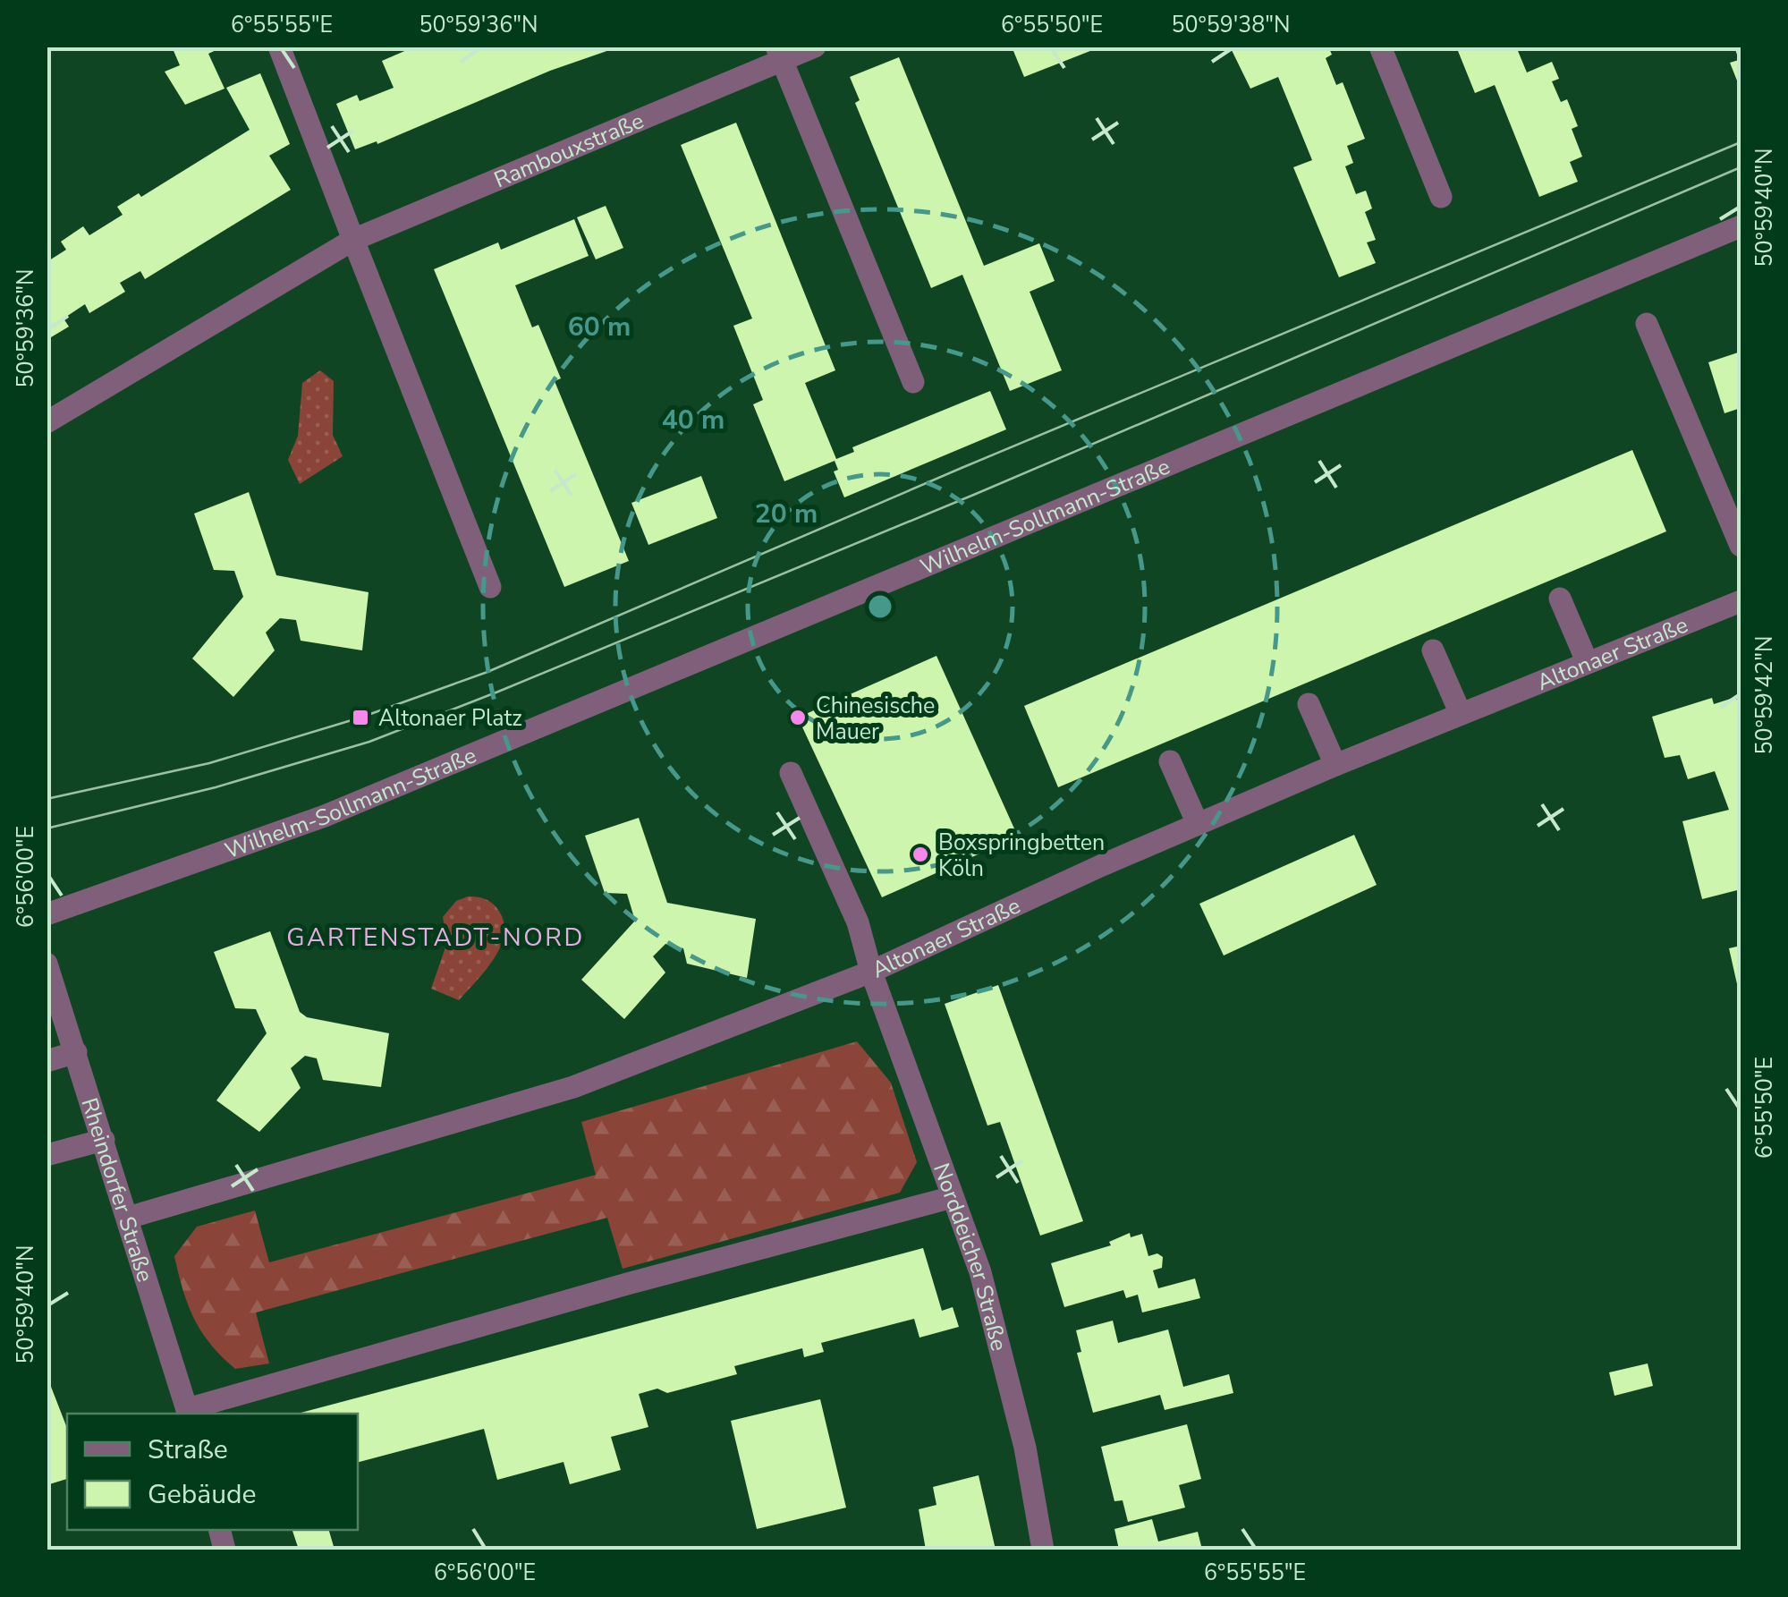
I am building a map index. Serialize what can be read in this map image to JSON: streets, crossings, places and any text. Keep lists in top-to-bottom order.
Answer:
{
  "streets": {
    "street": [
      "Rambouxstraße",
      "Wilhelm-Sollmann-Straße",
      "Altonaer Straße",
      "Rheindorfer Straße",
      "Norddeicher Straße"
    ]
  },
  "crossings": [
    ["Altonaer Straße", "Rheindorfer Straße"],
    ["Altonaer Straße", "Norddeicher Straße"]
  ],
  "districts": ["GARTENSTADT-NORD"],
  "places": {
    "transit": ["Altonaer Platz"],
    "other": ["Chinesische Mauer", "Boxspringbetten Köln"]
  },
  "legend": ["Straße", "Gebäude"],
  "coordinates": [
    "6°55'55\"E",
    "50°59'36\"N",
    "6°55'50\"E",
    "50°59'38\"N",
    "50°59'40\"N",
    "50°59'42\"N",
    "6°56'00\"E"
  ],
  "rings": ["60 m", "40 m", "20 m"]
}
